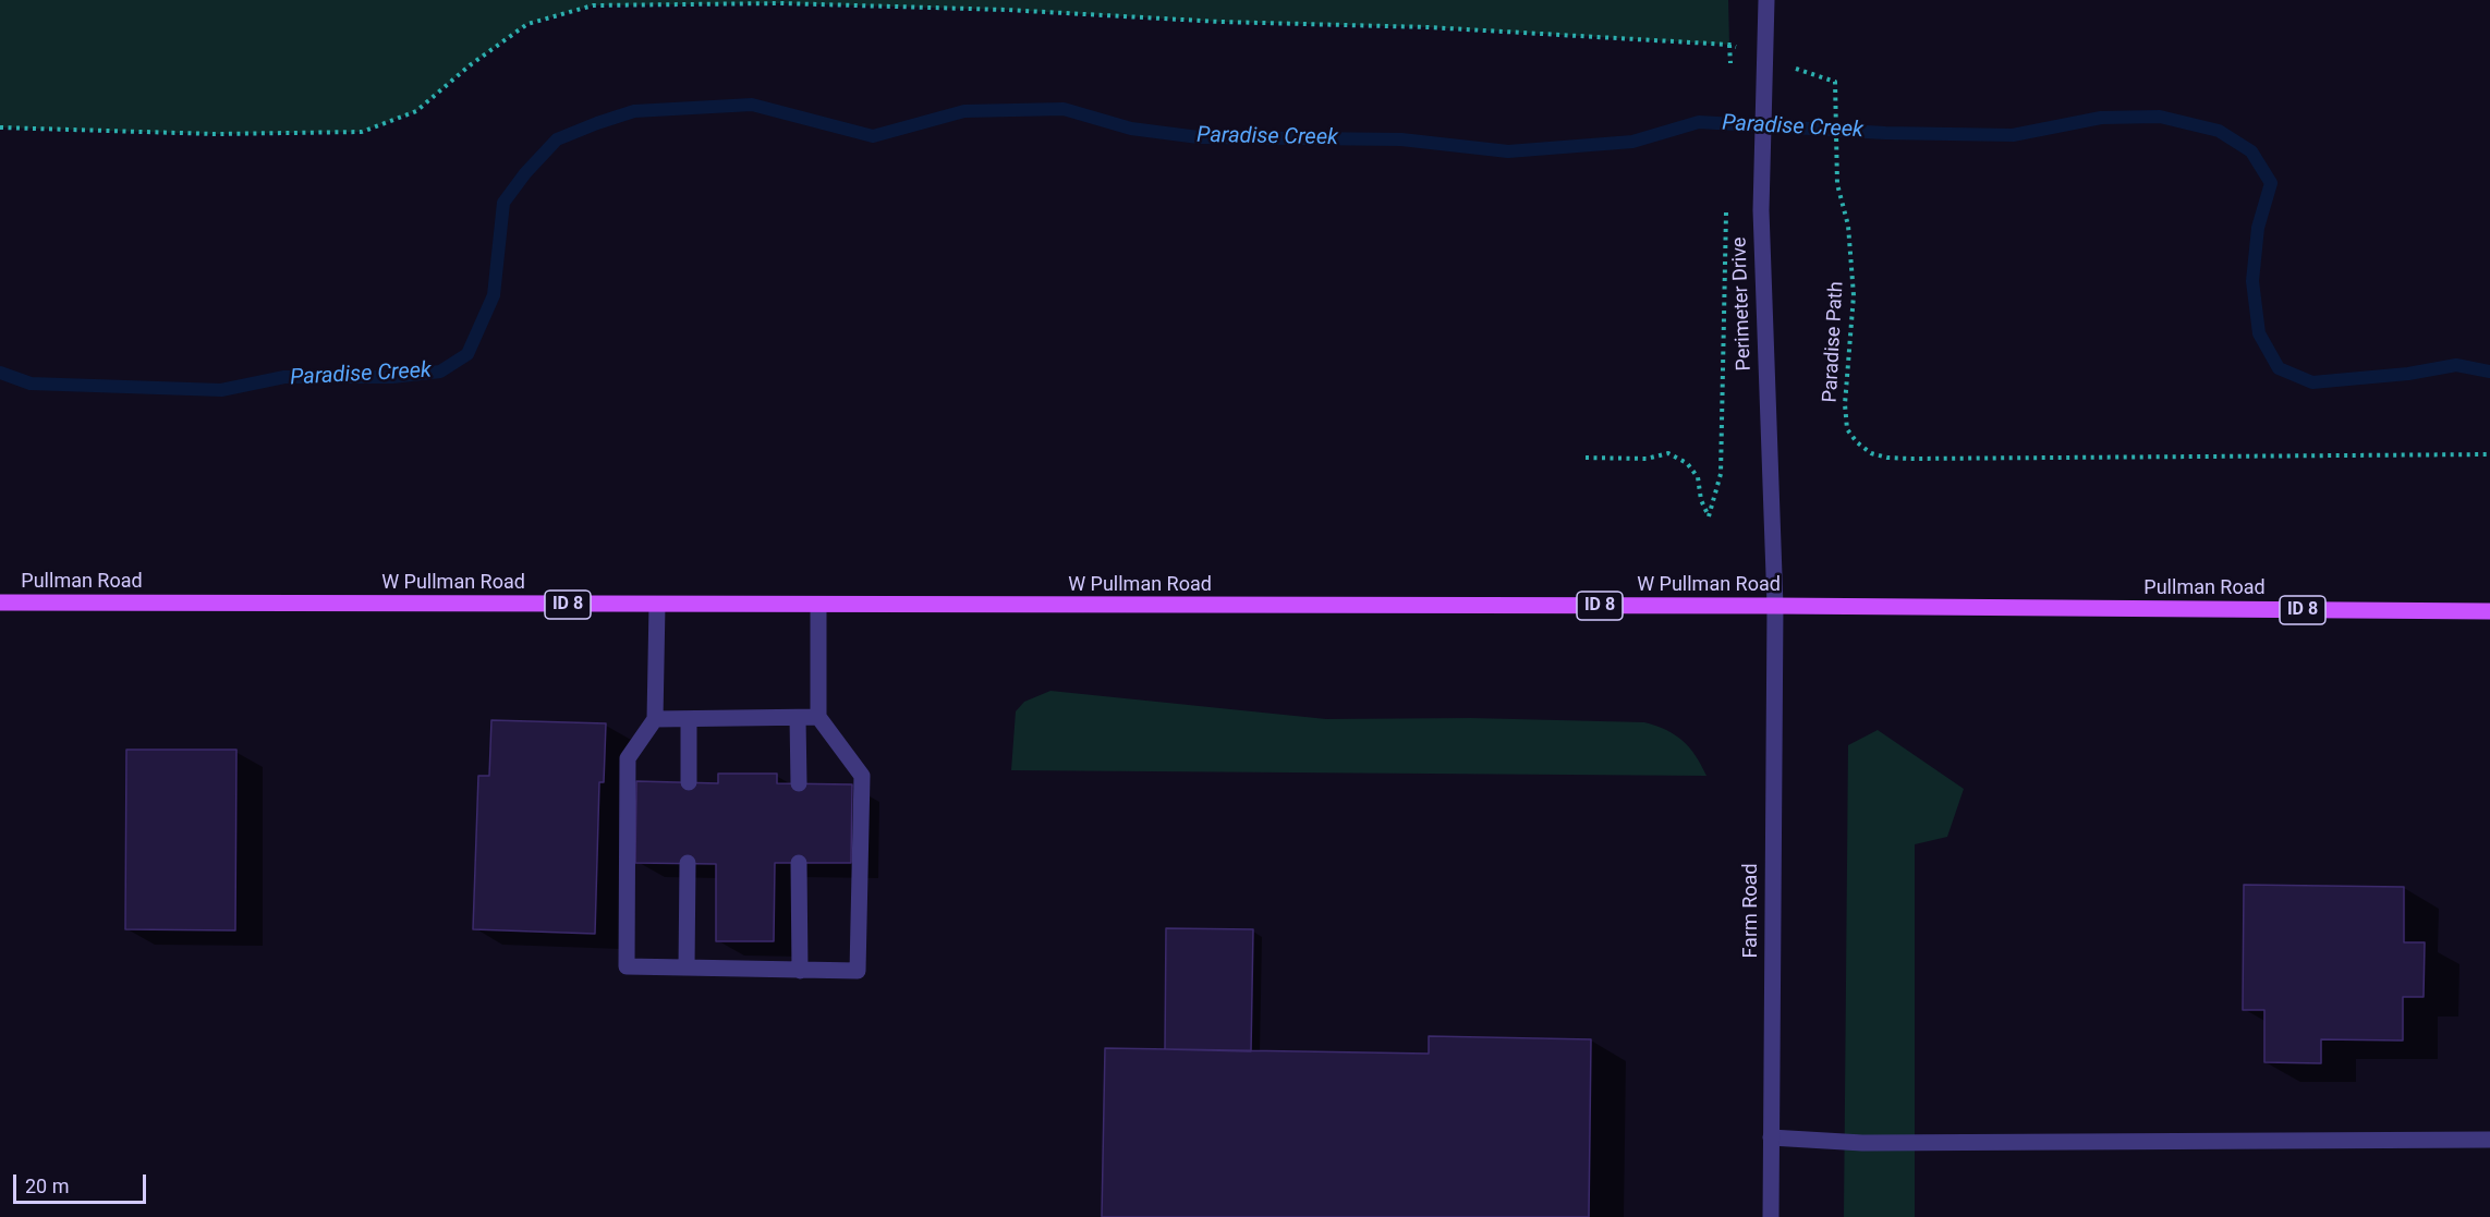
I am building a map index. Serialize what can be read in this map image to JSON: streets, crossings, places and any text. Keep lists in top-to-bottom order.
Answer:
{
  "streets": {
    "main road": ["Pullman Road", "W Pullman Road", "ID 8"],
    "street": ["Perimeter Drive", "Farm Road"],
    "path": ["Paradise Path"]
  },
  "crossings": [
    ["Perimeter Drive", "W Pullman Road"],
    ["Perimeter Drive", "Farm Road"],
    ["Pullman Road", "W Pullman Road"],
    ["W Pullman Road", "Farm Road"]
  ],
  "water": ["Paradise Creek"],
  "scale_bar": "20 m"
}
